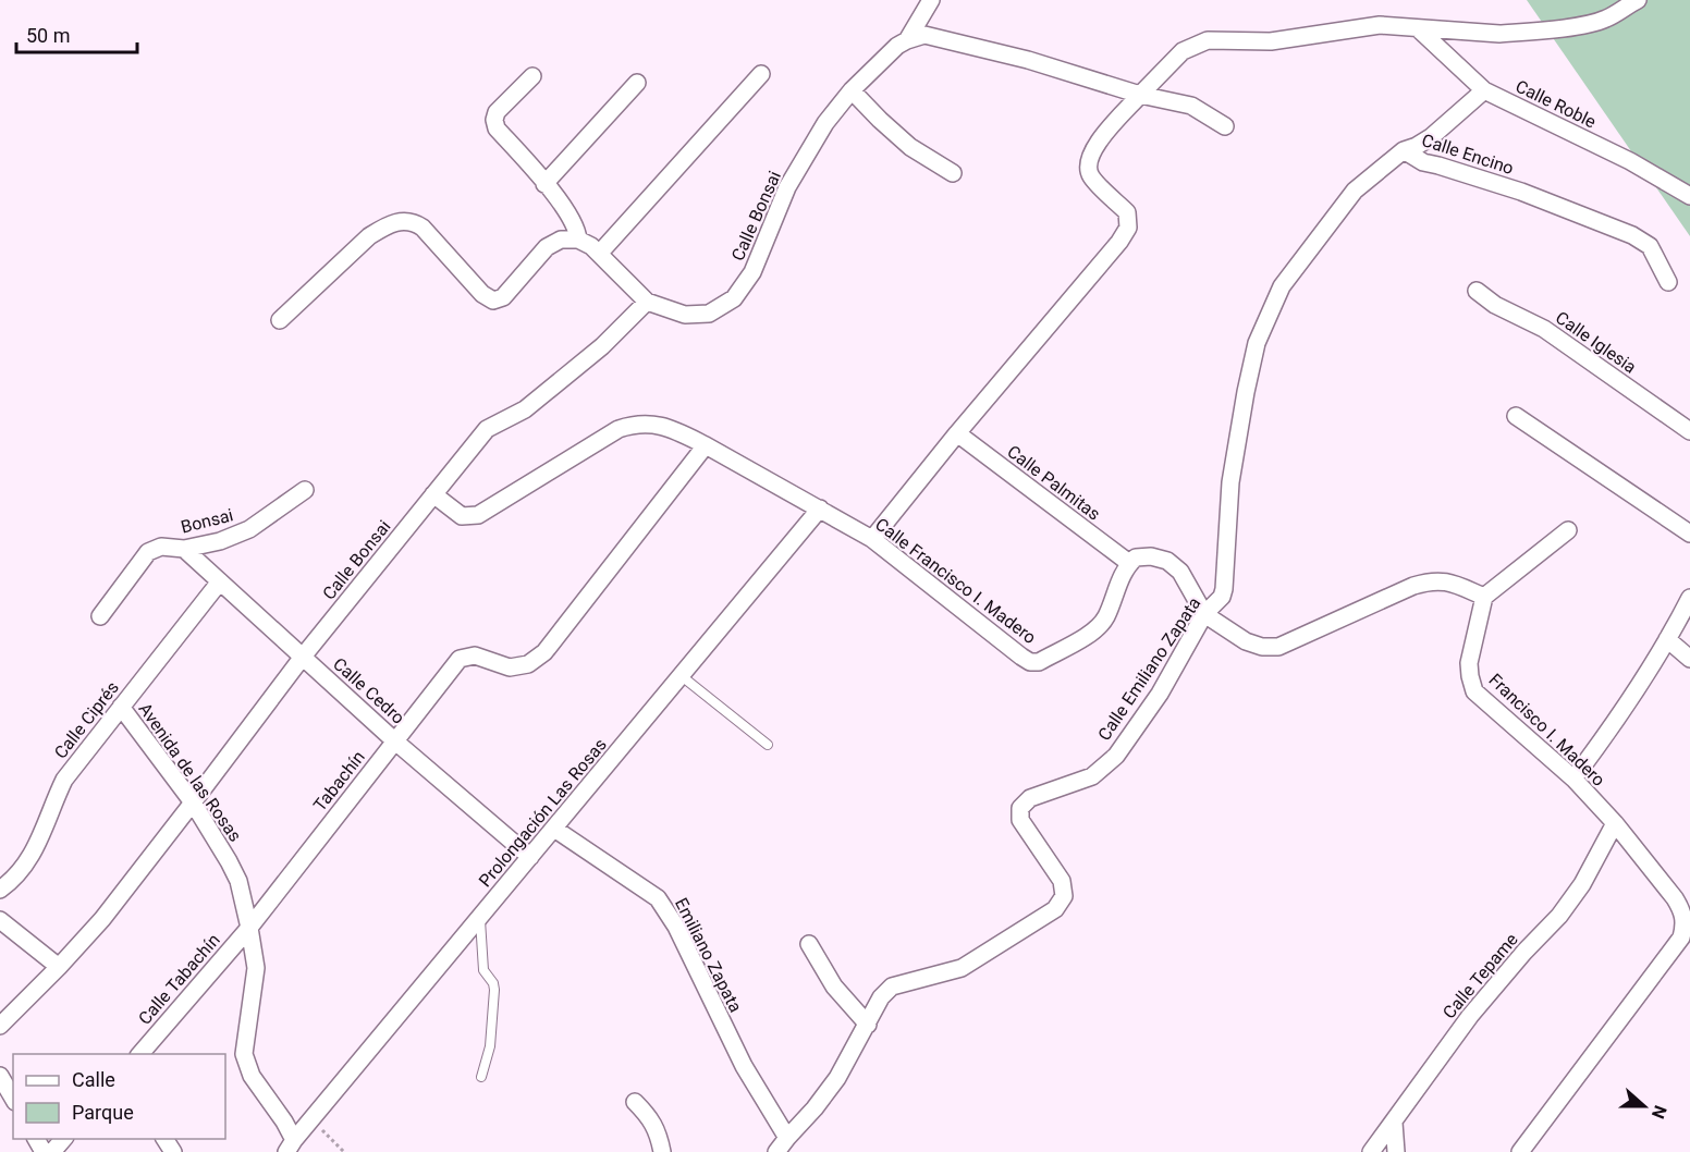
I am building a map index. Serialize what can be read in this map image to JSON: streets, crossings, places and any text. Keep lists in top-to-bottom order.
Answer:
{
  "streets": {
    "street": [
      "Calle Roble",
      "Calle Encino",
      "Calle Bonsai",
      "Calle Iglesia",
      "Calle Palmitas",
      "Bonsai",
      "Calle Francisco I. Madero",
      "Calle Emiliano Zapata",
      "Calle Cedro",
      "Calle Ciprés",
      "Francisco I. Madero",
      "Avenida de las Rosas",
      "Tabachín",
      "Prolongación Las Rosas",
      "Emiliano Zapata",
      "Calle Tepame",
      "Calle Tabachín"
    ]
  },
  "crossings": [
    ["Calle Roble", "Calle Emiliano Zapata"],
    ["Calle Encino", "Calle Emiliano Zapata"],
    ["Calle Bonsai", "Calle Francisco I. Madero"],
    ["Calle Bonsai", "Calle Cedro"],
    ["Calle Bonsai", "Avenida de las Rosas"],
    ["Calle Palmitas", "Calle Francisco I. Madero"],
    ["Bonsai", "Calle Cedro"],
    ["Calle Francisco I. Madero", "Tabachín"],
    ["Calle Francisco I. Madero", "Prolongación Las Rosas"],
    ["Calle Emiliano Zapata", "Emiliano Zapata"],
    ["Calle Cedro", "Calle Ciprés"],
    ["Calle Cedro", "Tabachín"],
    ["Calle Cedro", "Prolongación Las Rosas"],
    ["Calle Ciprés", "Avenida de las Rosas"],
    ["Francisco I. Madero", "Calle Tepame"],
    ["Avenida de las Rosas", "Tabachín"],
    ["Avenida de las Rosas", "Prolongación Las Rosas"],
    ["Avenida de las Rosas", "Calle Tabachín"],
    ["Tabachín", "Calle Tabachín"],
    ["Prolongación Las Rosas", "Emiliano Zapata"]
  ],
  "legend": ["Calle", "Parque"],
  "scale_bar": "50 m",
  "north": "right"
}
